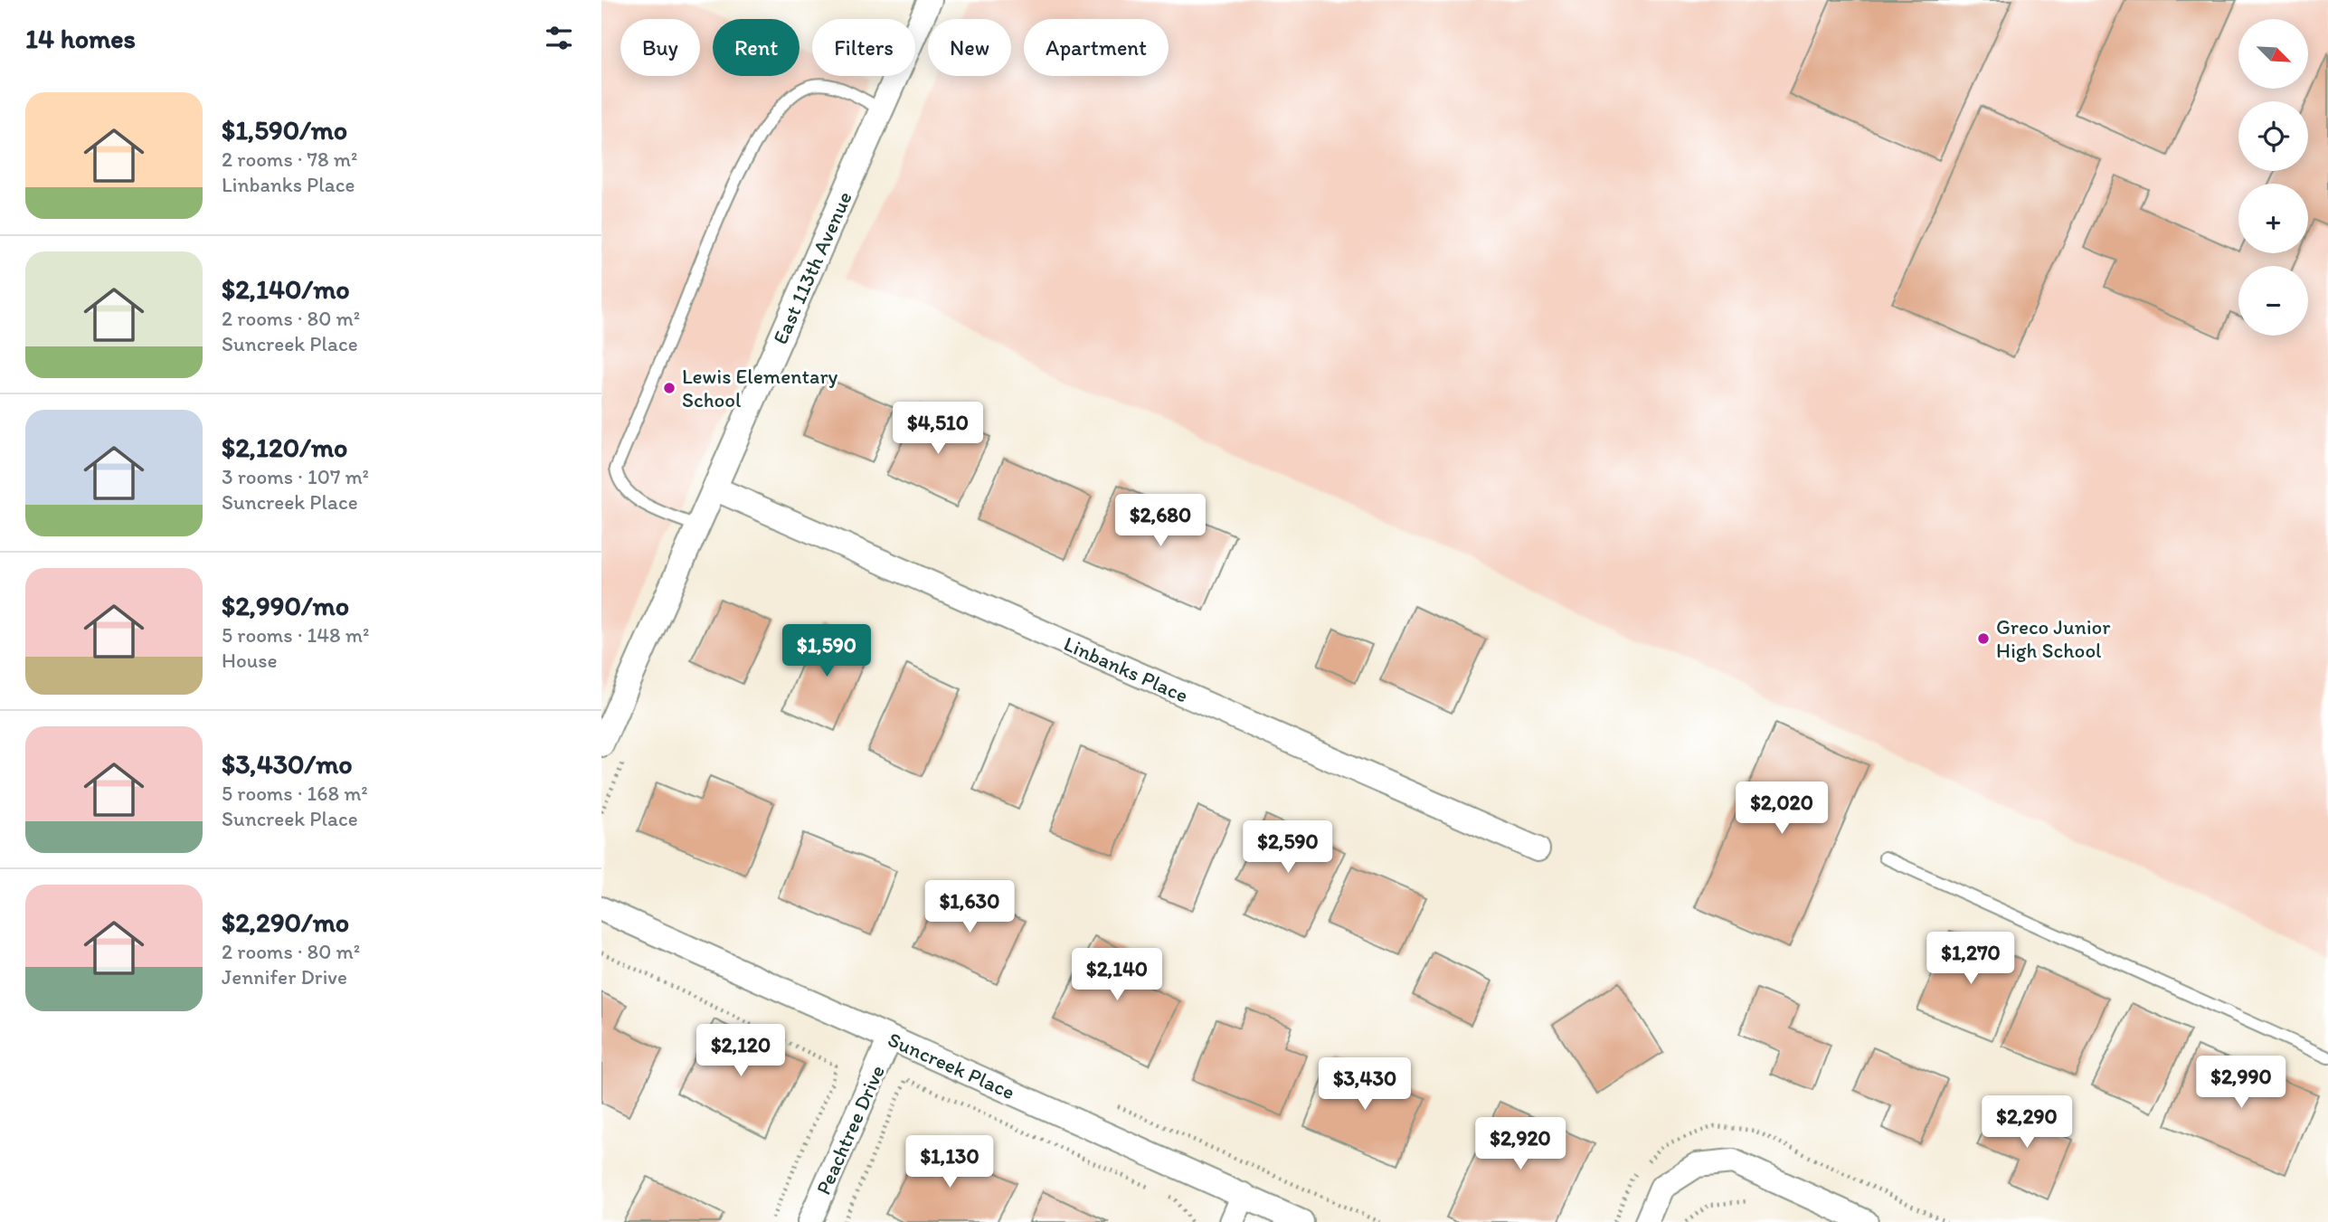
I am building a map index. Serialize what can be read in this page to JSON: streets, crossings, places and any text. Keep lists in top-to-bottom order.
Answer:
{
  "streets": {
    "street": [
      "East 113th Avenue",
      "Linbanks Place",
      "Suncreek Place",
      "Peachtree Drive"
    ]
  },
  "crossings": [
    ["East 113th Avenue", "Linbanks Place"],
    ["Suncreek Place", "Peachtree Drive"]
  ],
  "places": ["Lewis Elementary School", "Greco Junior High School"],
  "north": "bottom right",
  "page": {
    "heading": "14 homes",
    "map_buttons": ["+", "−"],
    "chip": [
      "Buy",
      "Rent",
      "Filters",
      "New",
      "Apartment"
    ],
    "list": [
      {
        "name": "$1,590/mo",
        "note": "2 rooms · 78 m² · Linbanks Place"
      },
      {
        "name": "$2,140/mo",
        "note": "2 rooms · 80 m² · Suncreek Place"
      },
      {
        "name": "$2,120/mo",
        "note": "3 rooms · 107 m² · Suncreek Place"
      },
      {
        "name": "$2,990/mo",
        "note": "5 rooms · 148 m² · House"
      },
      {
        "name": "$3,430/mo",
        "note": "5 rooms · 168 m² · Suncreek Place"
      },
      {
        "name": "$2,290/mo",
        "note": "2 rooms · 80 m² · Jennifer Drive"
      }
    ],
    "price": [
      "$4,510",
      "$2,680",
      "$1,590",
      "$2,020",
      "$2,590",
      "$1,630",
      "$1,270",
      "$2,140",
      "$2,120",
      "$2,990",
      "$3,430",
      "$2,290",
      "$2,920",
      "$1,130"
    ]
  }
}
